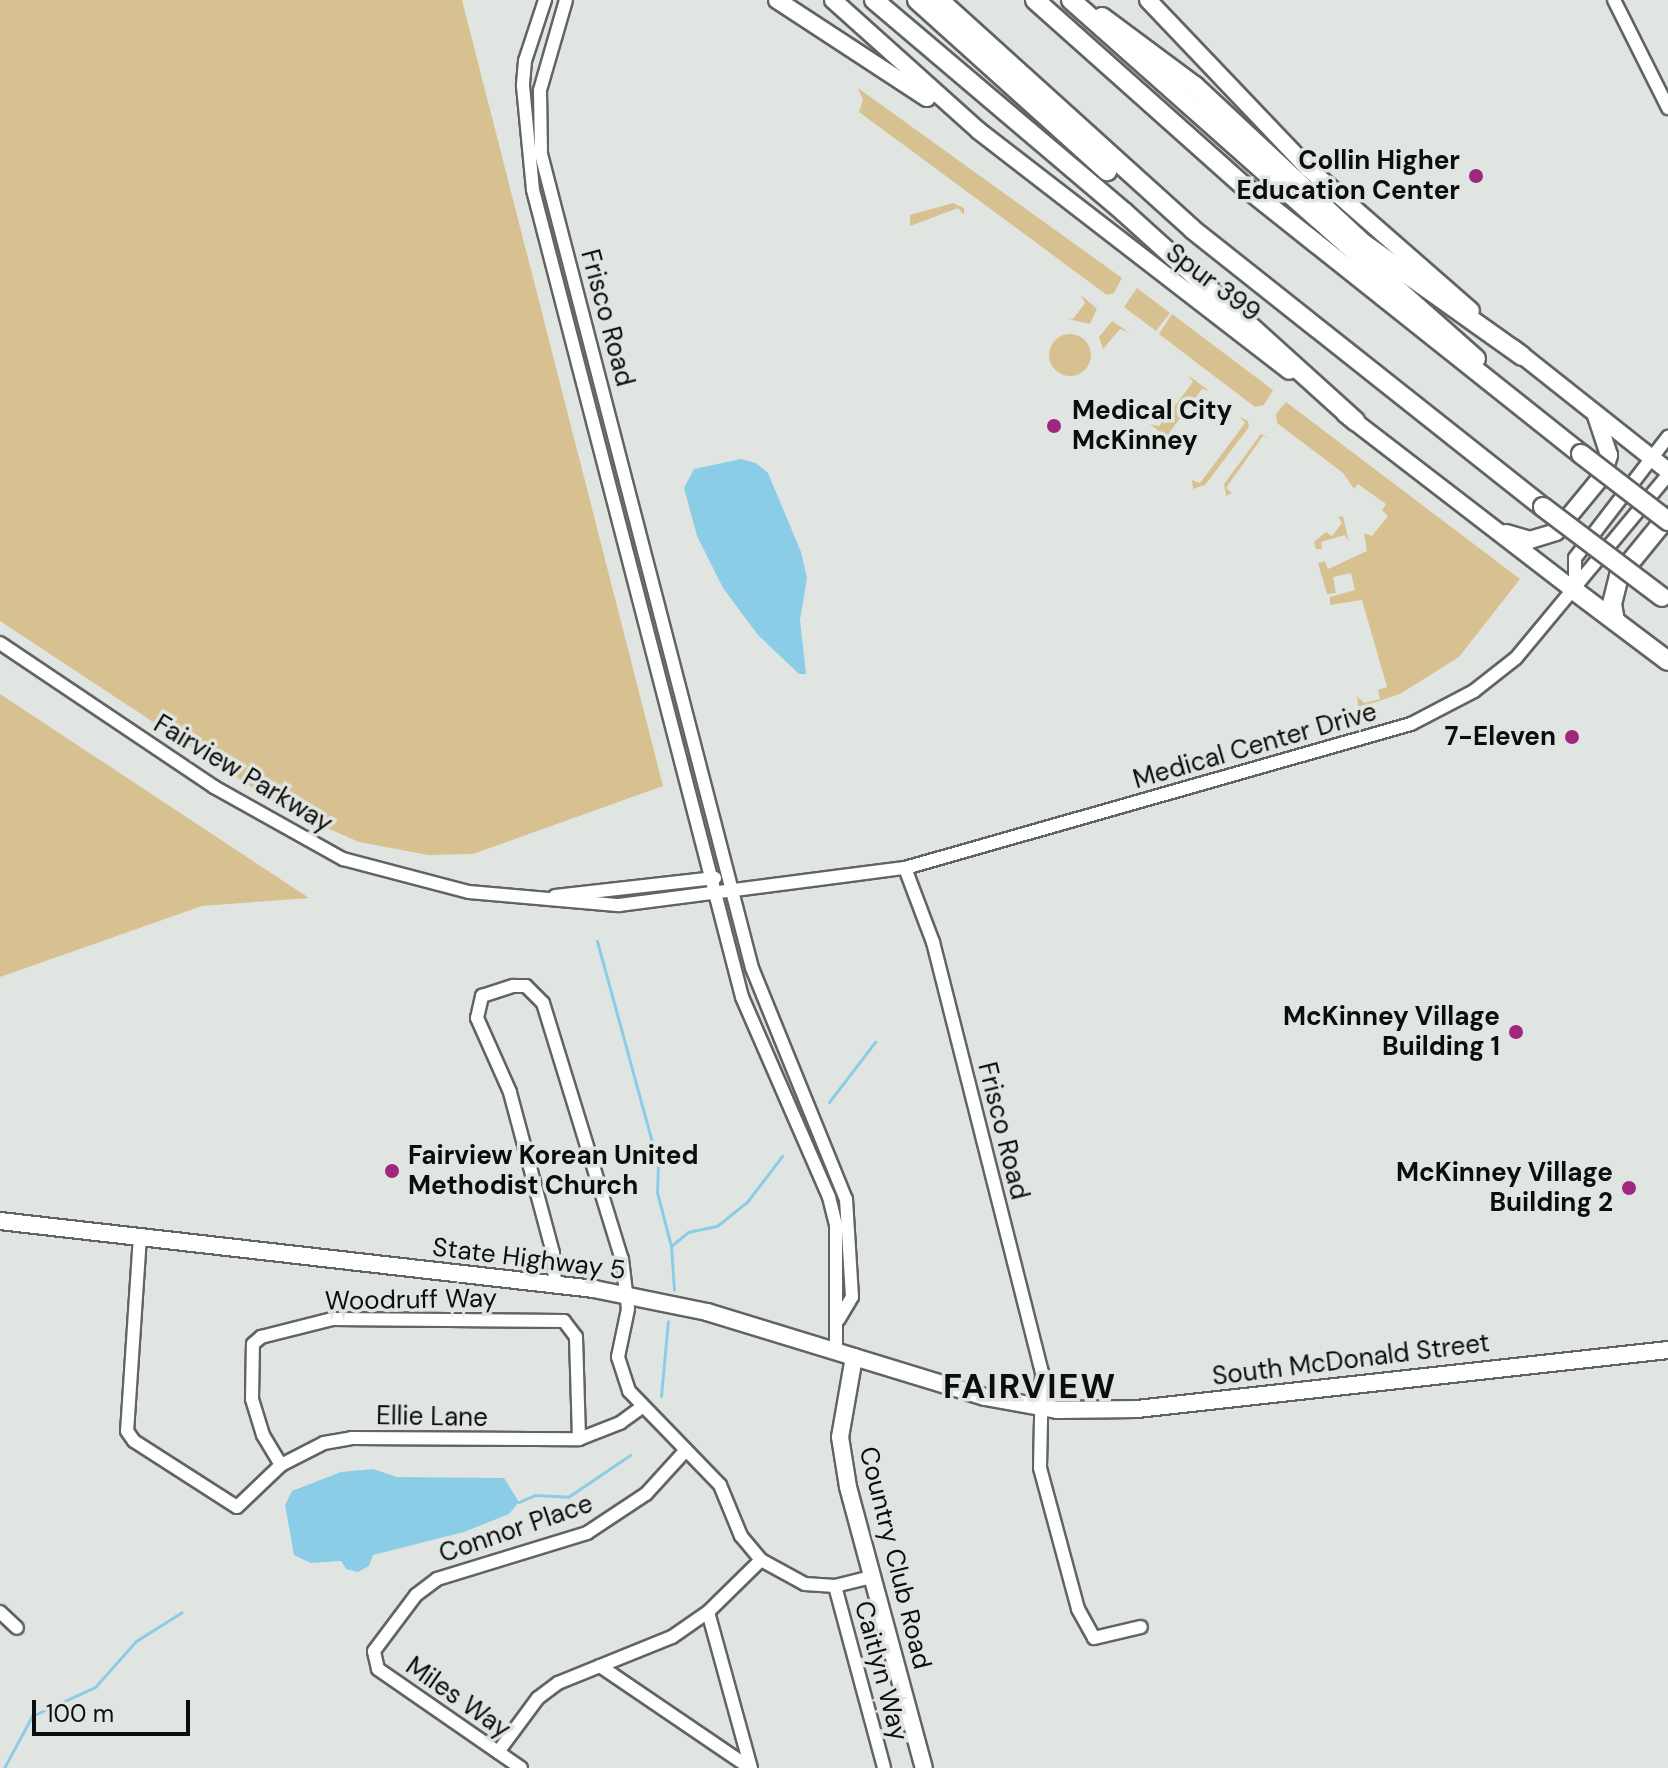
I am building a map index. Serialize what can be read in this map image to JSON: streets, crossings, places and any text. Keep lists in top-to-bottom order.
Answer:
{
  "streets": {
    "main road": [
      "Spur 399",
      "State Highway 5",
      "South McDonald Street",
      "Country Club Road"
    ],
    "street": [
      "Frisco Road",
      "Medical Center Drive",
      "Fairview Parkway",
      "Woodruff Way",
      "Ellie Lane",
      "Connor Place",
      "Caitlyn Way",
      "Miles Way"
    ]
  },
  "crossings": [
    ["Spur 399", "Medical Center Drive"],
    ["Frisco Road", "Medical Center Drive"],
    ["Frisco Road", "Fairview Parkway"],
    ["Frisco Road", "State Highway 5"],
    ["Frisco Road", "South McDonald Street"],
    ["Medical Center Drive", "Fairview Parkway"],
    ["State Highway 5", "South McDonald Street"],
    ["State Highway 5", "Ellie Lane"],
    ["State Highway 5", "Country Club Road"],
    ["Woodruff Way", "Ellie Lane"],
    ["Connor Place", "Miles Way"]
  ],
  "districts": ["FAIRVIEW"],
  "places": [
    "Collin Higher Education Center",
    "Medical City McKinney",
    "7-Eleven",
    "McKinney Village Building 1",
    "Fairview Korean United Methodist Church",
    "McKinney Village Building 2"
  ],
  "scale_bar": "100 m"
}
